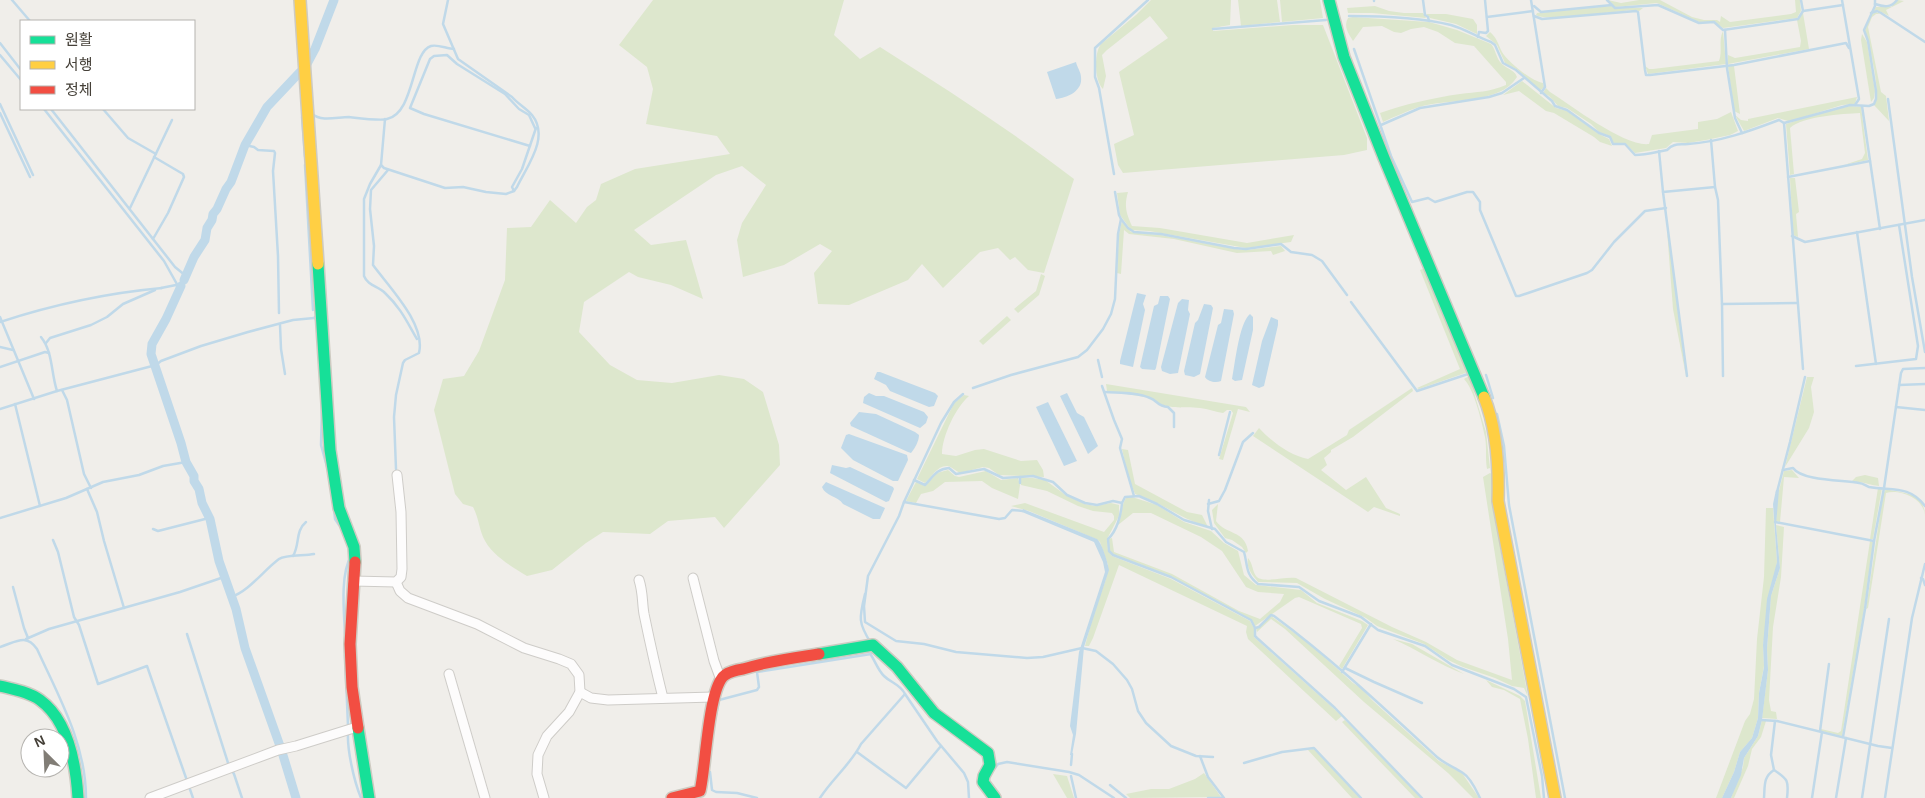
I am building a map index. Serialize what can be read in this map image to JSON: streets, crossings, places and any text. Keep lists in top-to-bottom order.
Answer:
{
  "legend": ["원활", "서행", "정체"],
  "north": "top left"
}
